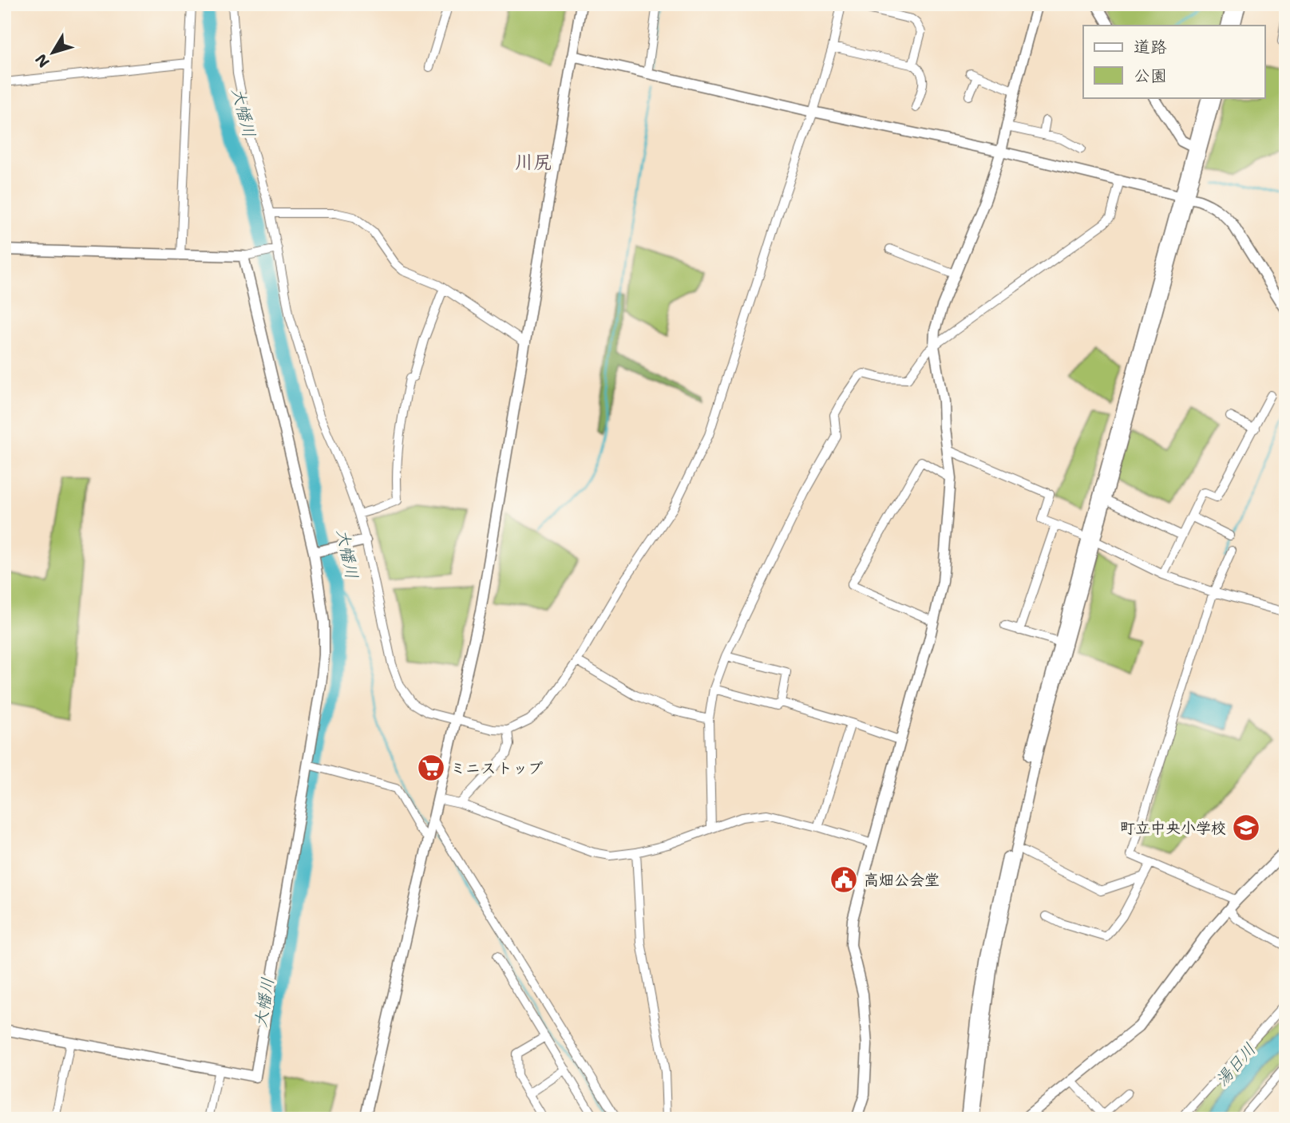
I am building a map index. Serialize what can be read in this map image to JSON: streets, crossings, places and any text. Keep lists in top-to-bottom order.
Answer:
{
  "districts": ["川尻"],
  "water": ["大幡川", "湯日川"],
  "places": {
    "supermarket": ["ミニストップ"],
    "school or university": ["町立中央小学校"],
    "public building": ["高畑公会堂"]
  },
  "legend": ["道路", "公園"],
  "north": "bottom left"
}
